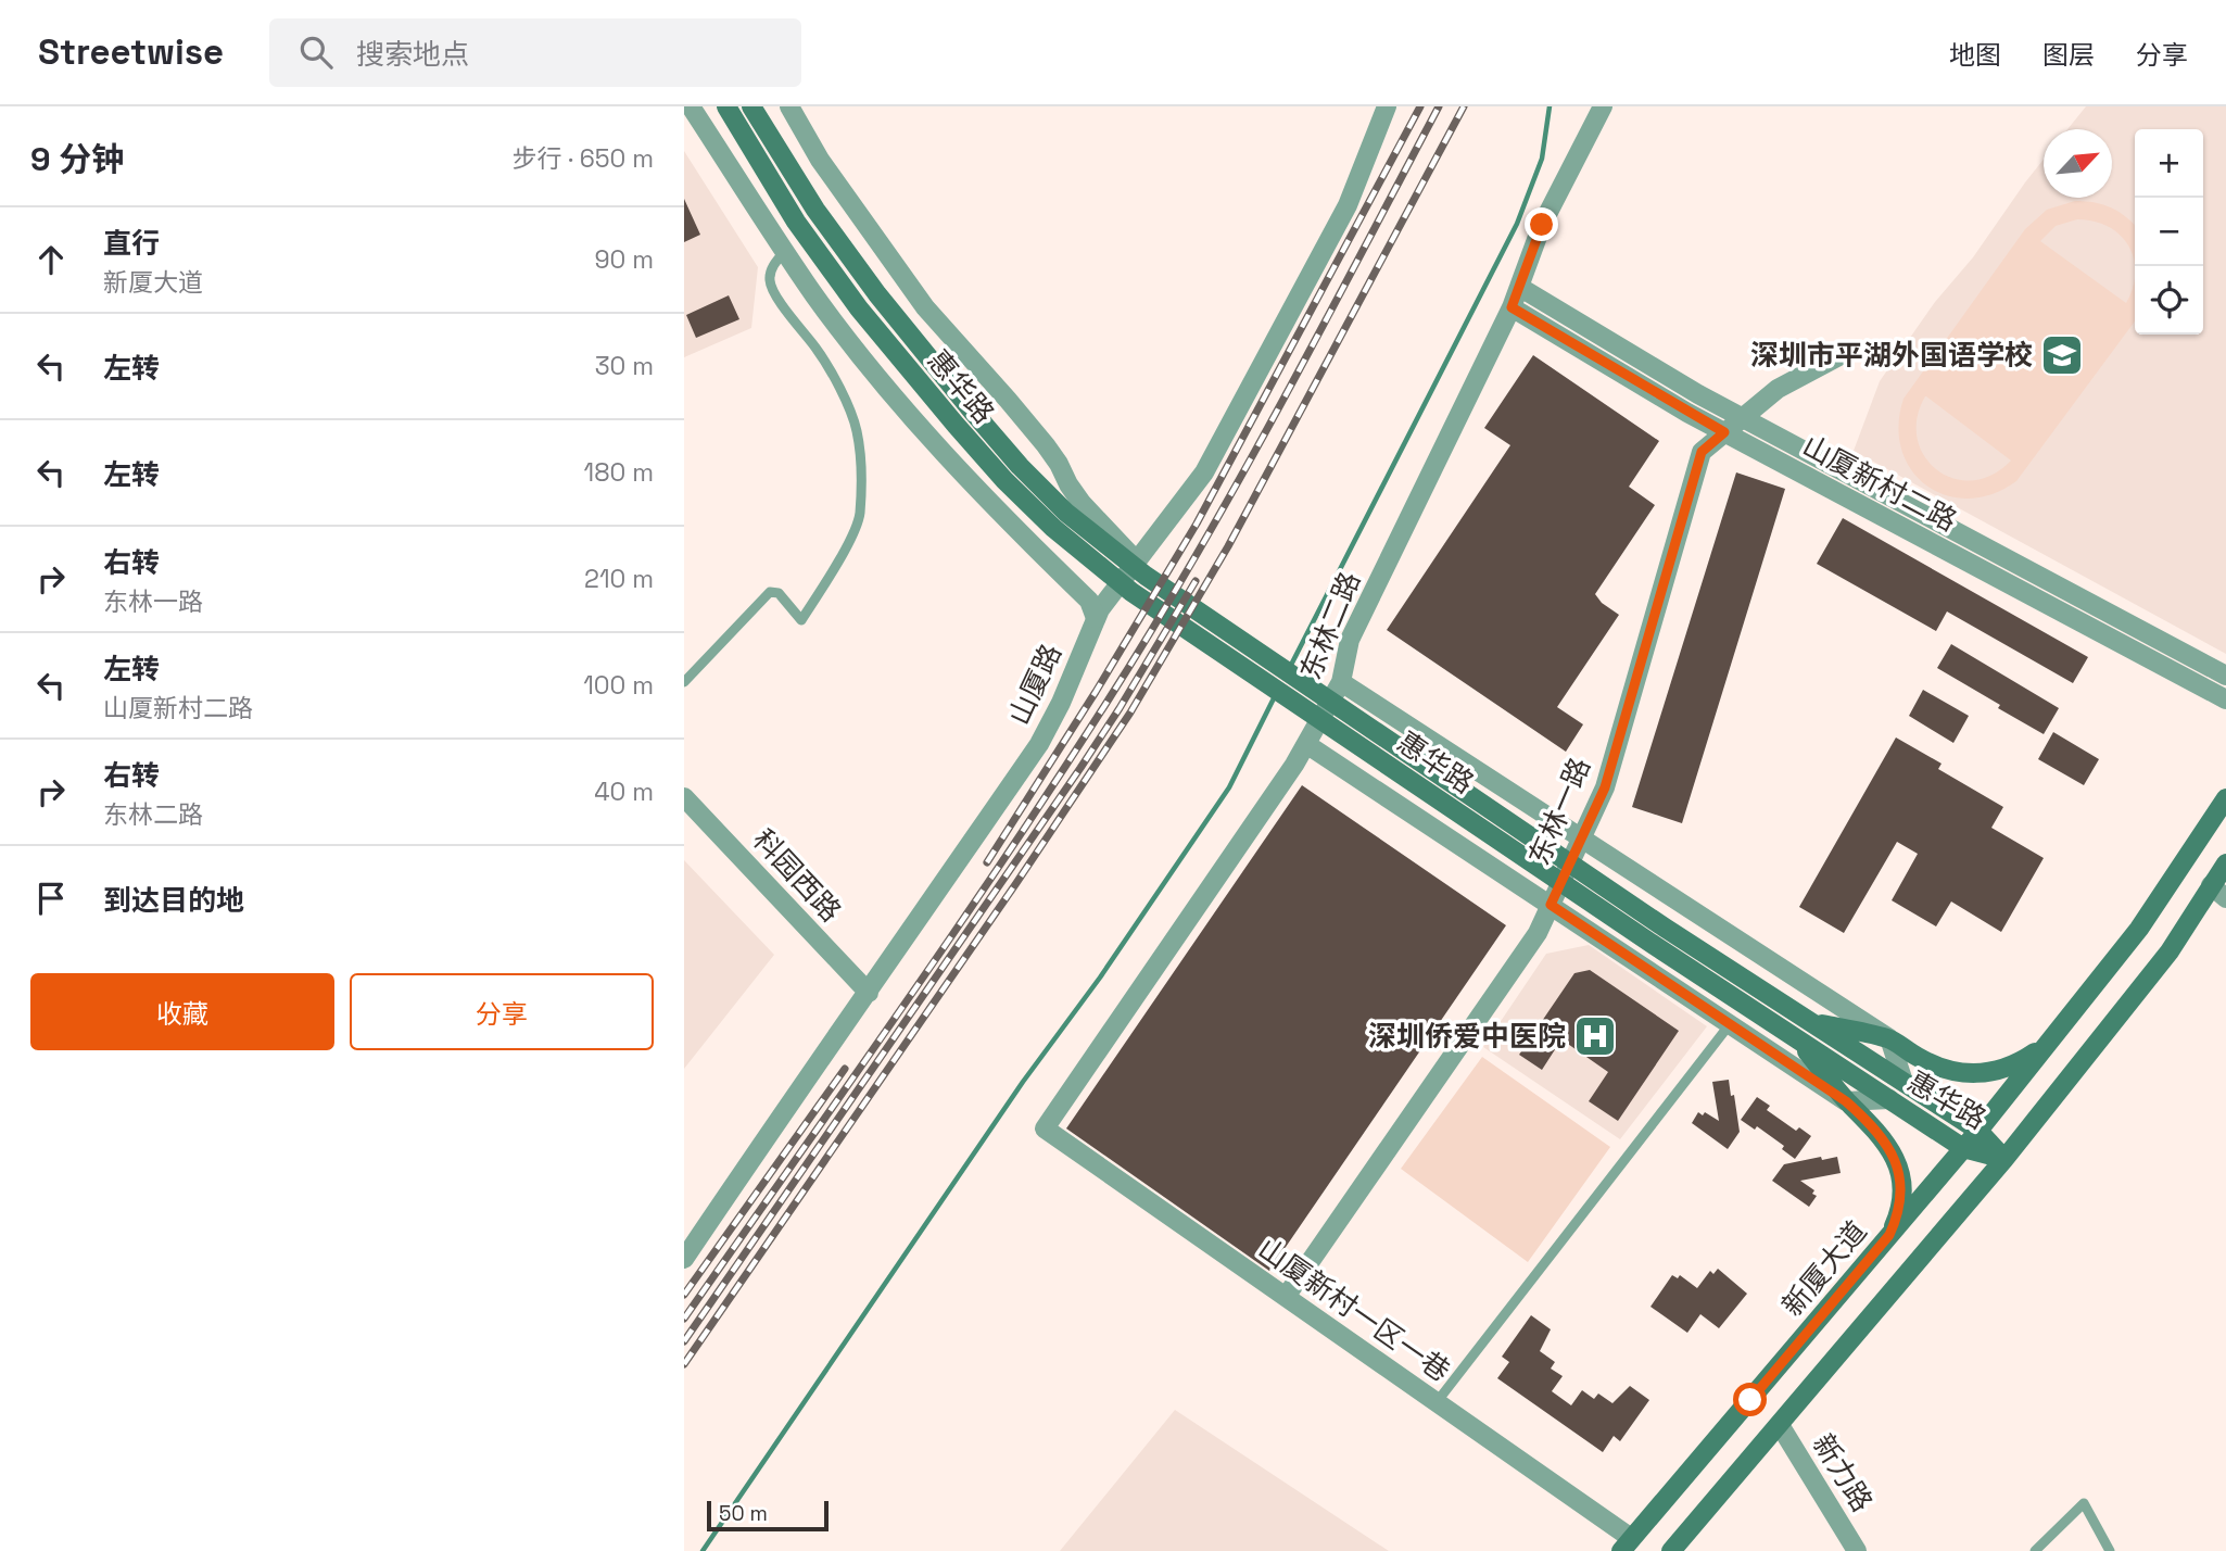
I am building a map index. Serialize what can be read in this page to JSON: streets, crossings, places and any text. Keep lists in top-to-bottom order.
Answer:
{
  "streets": {
    "main road": ["惠华路", "新厦大道"],
    "street": [
      "山厦新村二路",
      "东林二路",
      "山厦路",
      "东林一路",
      "科园西路",
      "山厦新村一区一巷",
      "新力路"
    ]
  },
  "crossings": [
    ["惠华路", "新厦大道"],
    ["山厦新村二路", "东林二路"],
    ["山厦新村二路", "东林一路"],
    ["东林二路", "山厦新村一区一巷"],
    ["山厦路", "科园西路"],
    ["东林一路", "山厦新村一区一巷"],
    ["新厦大道", "山厦新村一区一巷"]
  ],
  "places": {
    "school or university": ["深圳市平湖外国语学校"],
    "hospital": ["深圳侨爱中医院"]
  },
  "scale_bar": "50 m",
  "north": "top right",
  "page": {
    "header": "Streetwise",
    "search": "搜索地点",
    "nav": ["地图", "图层", "分享"],
    "heading": ["9 分钟", "步行 · 650 m"],
    "map_buttons": ["+", "−"],
    "list": [
      ["直行", "新厦大道", "90 m"],
      ["左转", "30 m"],
      ["左转", "180 m"],
      ["右转", "东林一路", "210 m"],
      ["左转", "山厦新村二路", "100 m"],
      ["右转", "东林二路", "40 m"],
      "到达目的地"
    ],
    "buttons": ["收藏", "分享"],
    "scale": "50 m"
  }
}
